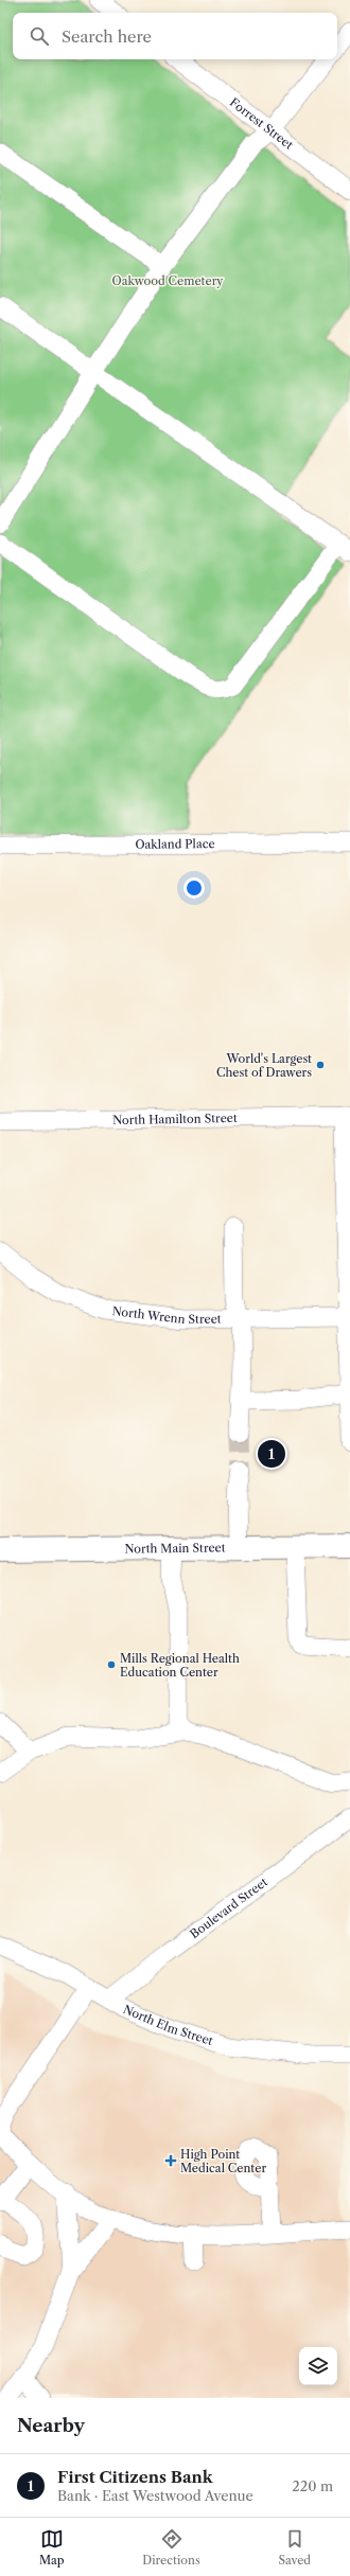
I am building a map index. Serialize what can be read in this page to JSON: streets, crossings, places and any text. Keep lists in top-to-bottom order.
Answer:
{
  "streets": {
    "main road": ["North Main Street"],
    "street": [
      "Forrest Street",
      "Oakland Place",
      "North Hamilton Street",
      "North Wrenn Street",
      "Boulevard Street",
      "North Elm Street"
    ]
  },
  "crossings": [
    ["Boulevard Street", "North Elm Street"]
  ],
  "parks": ["Oakwood Cemetery"],
  "places": {
    "other": ["World's Largest Chest of Drawers", "Mills Regional Health Education Center"],
    "health": ["High Point Medical Center"]
  },
  "page": {
    "search": "Search here",
    "pins": "1",
    "heading": "Nearby",
    "list": [
      {
        "mark": "1",
        "name": "First Citizens Bank",
        "note": "Bank · East Westwood Avenue",
        "value": "220 m"
      }
    ],
    "nav": ["Map", "Directions", "Saved"]
  }
}
